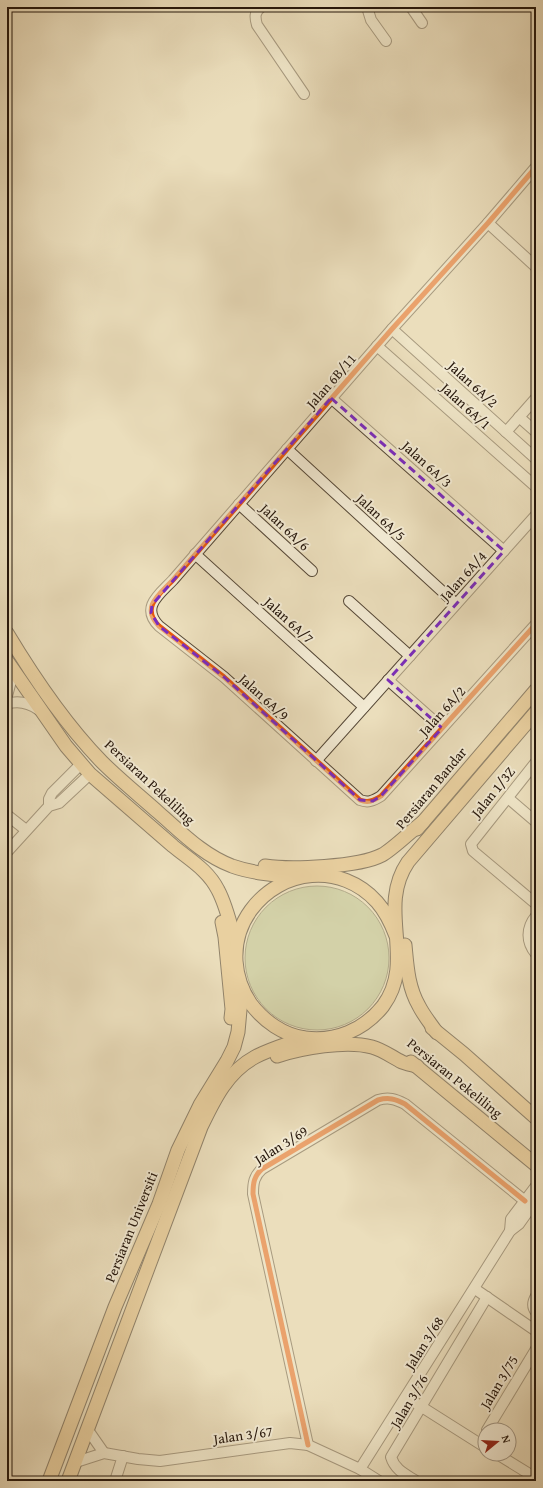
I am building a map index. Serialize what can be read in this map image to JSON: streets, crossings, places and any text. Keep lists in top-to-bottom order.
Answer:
{
  "streets": {
    "main road": ["Persiaran Pekeliling", "Persiaran Bandar", "Persiaran Universiti"],
    "street": [
      "Jalan 6B/11",
      "Jalan 6A/2",
      "Jalan 6A/1",
      "Jalan 6A/3",
      "Jalan 6A/5",
      "Jalan 6A/6",
      "Jalan 6A/4",
      "Jalan 6A/7",
      "Jalan 6A/9",
      "Jalan 1/3Z",
      "Jalan 3/69",
      "Jalan 3/68",
      "Jalan 3/75",
      "Jalan 3/76",
      "Jalan 3/67"
    ]
  },
  "crossings": [
    ["Jalan 6B/11", "Jalan 6A/2"],
    ["Jalan 6B/11", "Jalan 6A/1"],
    ["Jalan 6B/11", "Jalan 6A/3"],
    ["Jalan 6B/11", "Jalan 6A/5"],
    ["Jalan 6B/11", "Jalan 6A/6"],
    ["Jalan 6B/11", "Jalan 6A/7"],
    ["Jalan 6B/11", "Jalan 6A/9"],
    ["Jalan 6A/2", "Jalan 6A/9"],
    ["Jalan 6A/3", "Jalan 6A/4"],
    ["Jalan 6A/5", "Jalan 6A/4"],
    ["Jalan 6A/4", "Jalan 6A/7"],
    ["Jalan 6A/4", "Jalan 6A/9"],
    ["Jalan 3/69", "Jalan 3/68"],
    ["Jalan 3/69", "Jalan 3/67"],
    ["Jalan 3/68", "Jalan 3/67"]
  ],
  "north": "right"
}
